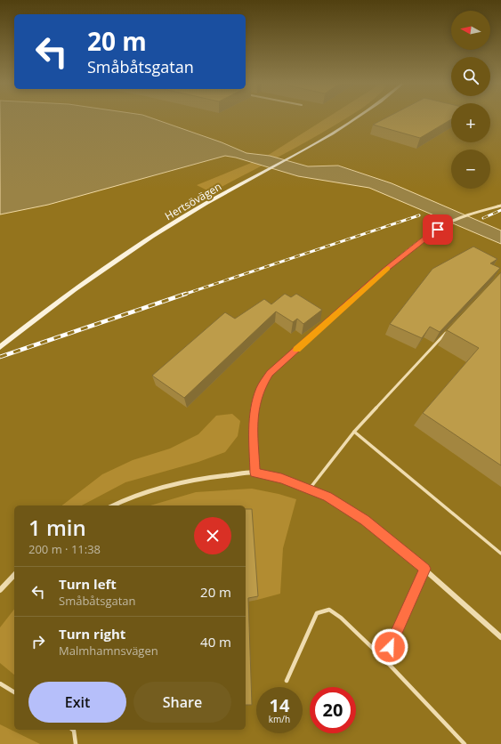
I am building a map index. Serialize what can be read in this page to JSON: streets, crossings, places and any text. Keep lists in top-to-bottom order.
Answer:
{
  "streets": {
    "main road": ["Hertsövägen"]
  },
  "north": "left",
  "page": {
    "map_buttons": ["+", "−"],
    "turn": ["20 m", "Småbåtsgatan"],
    "heading": ["1 min", "200 m · 11:38"],
    "list": [
      {
        "name": "Turn left",
        "note": "Småbåtsgatan",
        "value": "20 m"
      },
      {
        "name": "Turn right",
        "note": "Malmhamnsvägen",
        "value": "40 m"
      }
    ],
    "buttons": ["Exit", "Share"],
    "speed": "14 km/h",
    "limit": "20"
  }
}
